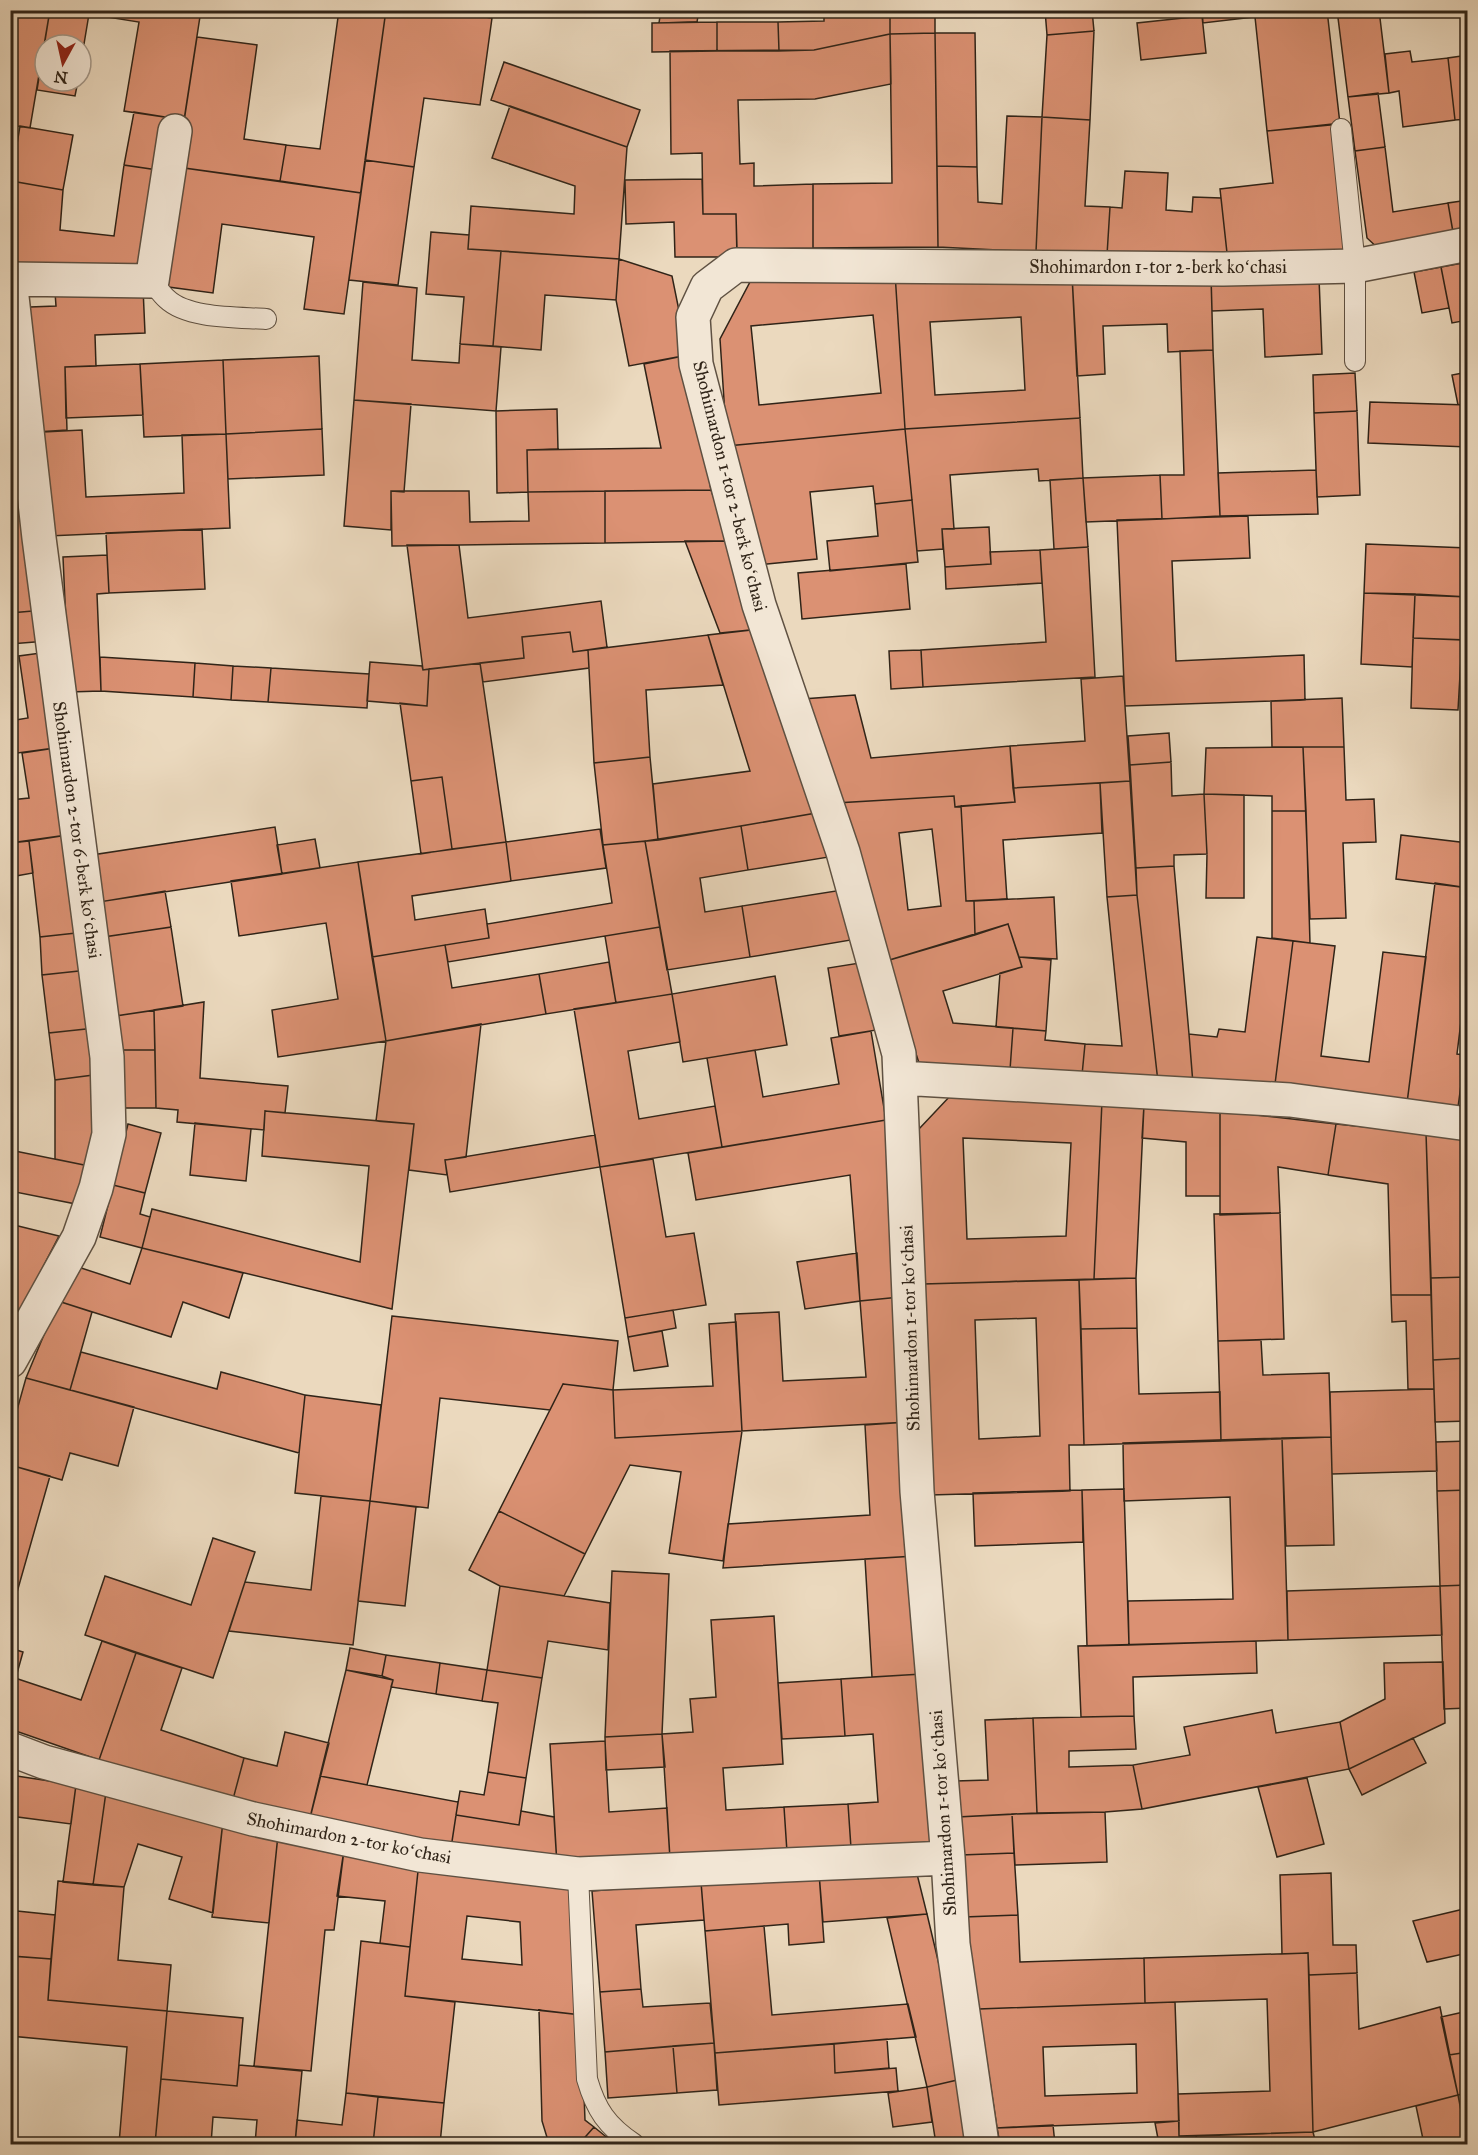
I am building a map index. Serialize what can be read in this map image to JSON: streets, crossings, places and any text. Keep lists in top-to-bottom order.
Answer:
{
  "streets": {
    "street": [
      "Shohimardon 1-tor 2-berk koʻchasi",
      "Shohimardon 2-tor 6-berk koʻchasi",
      "Shohimardon 1-tor koʻchasi",
      "Shohimardon 2-tor koʻchasi"
    ]
  },
  "crossings": [
    ["Shohimardon 1-tor 2-berk koʻchasi", "Shohimardon 1-tor koʻchasi"],
    ["Shohimardon 1-tor koʻchasi", "Shohimardon 2-tor koʻchasi"]
  ],
  "north": "bottom"
}
